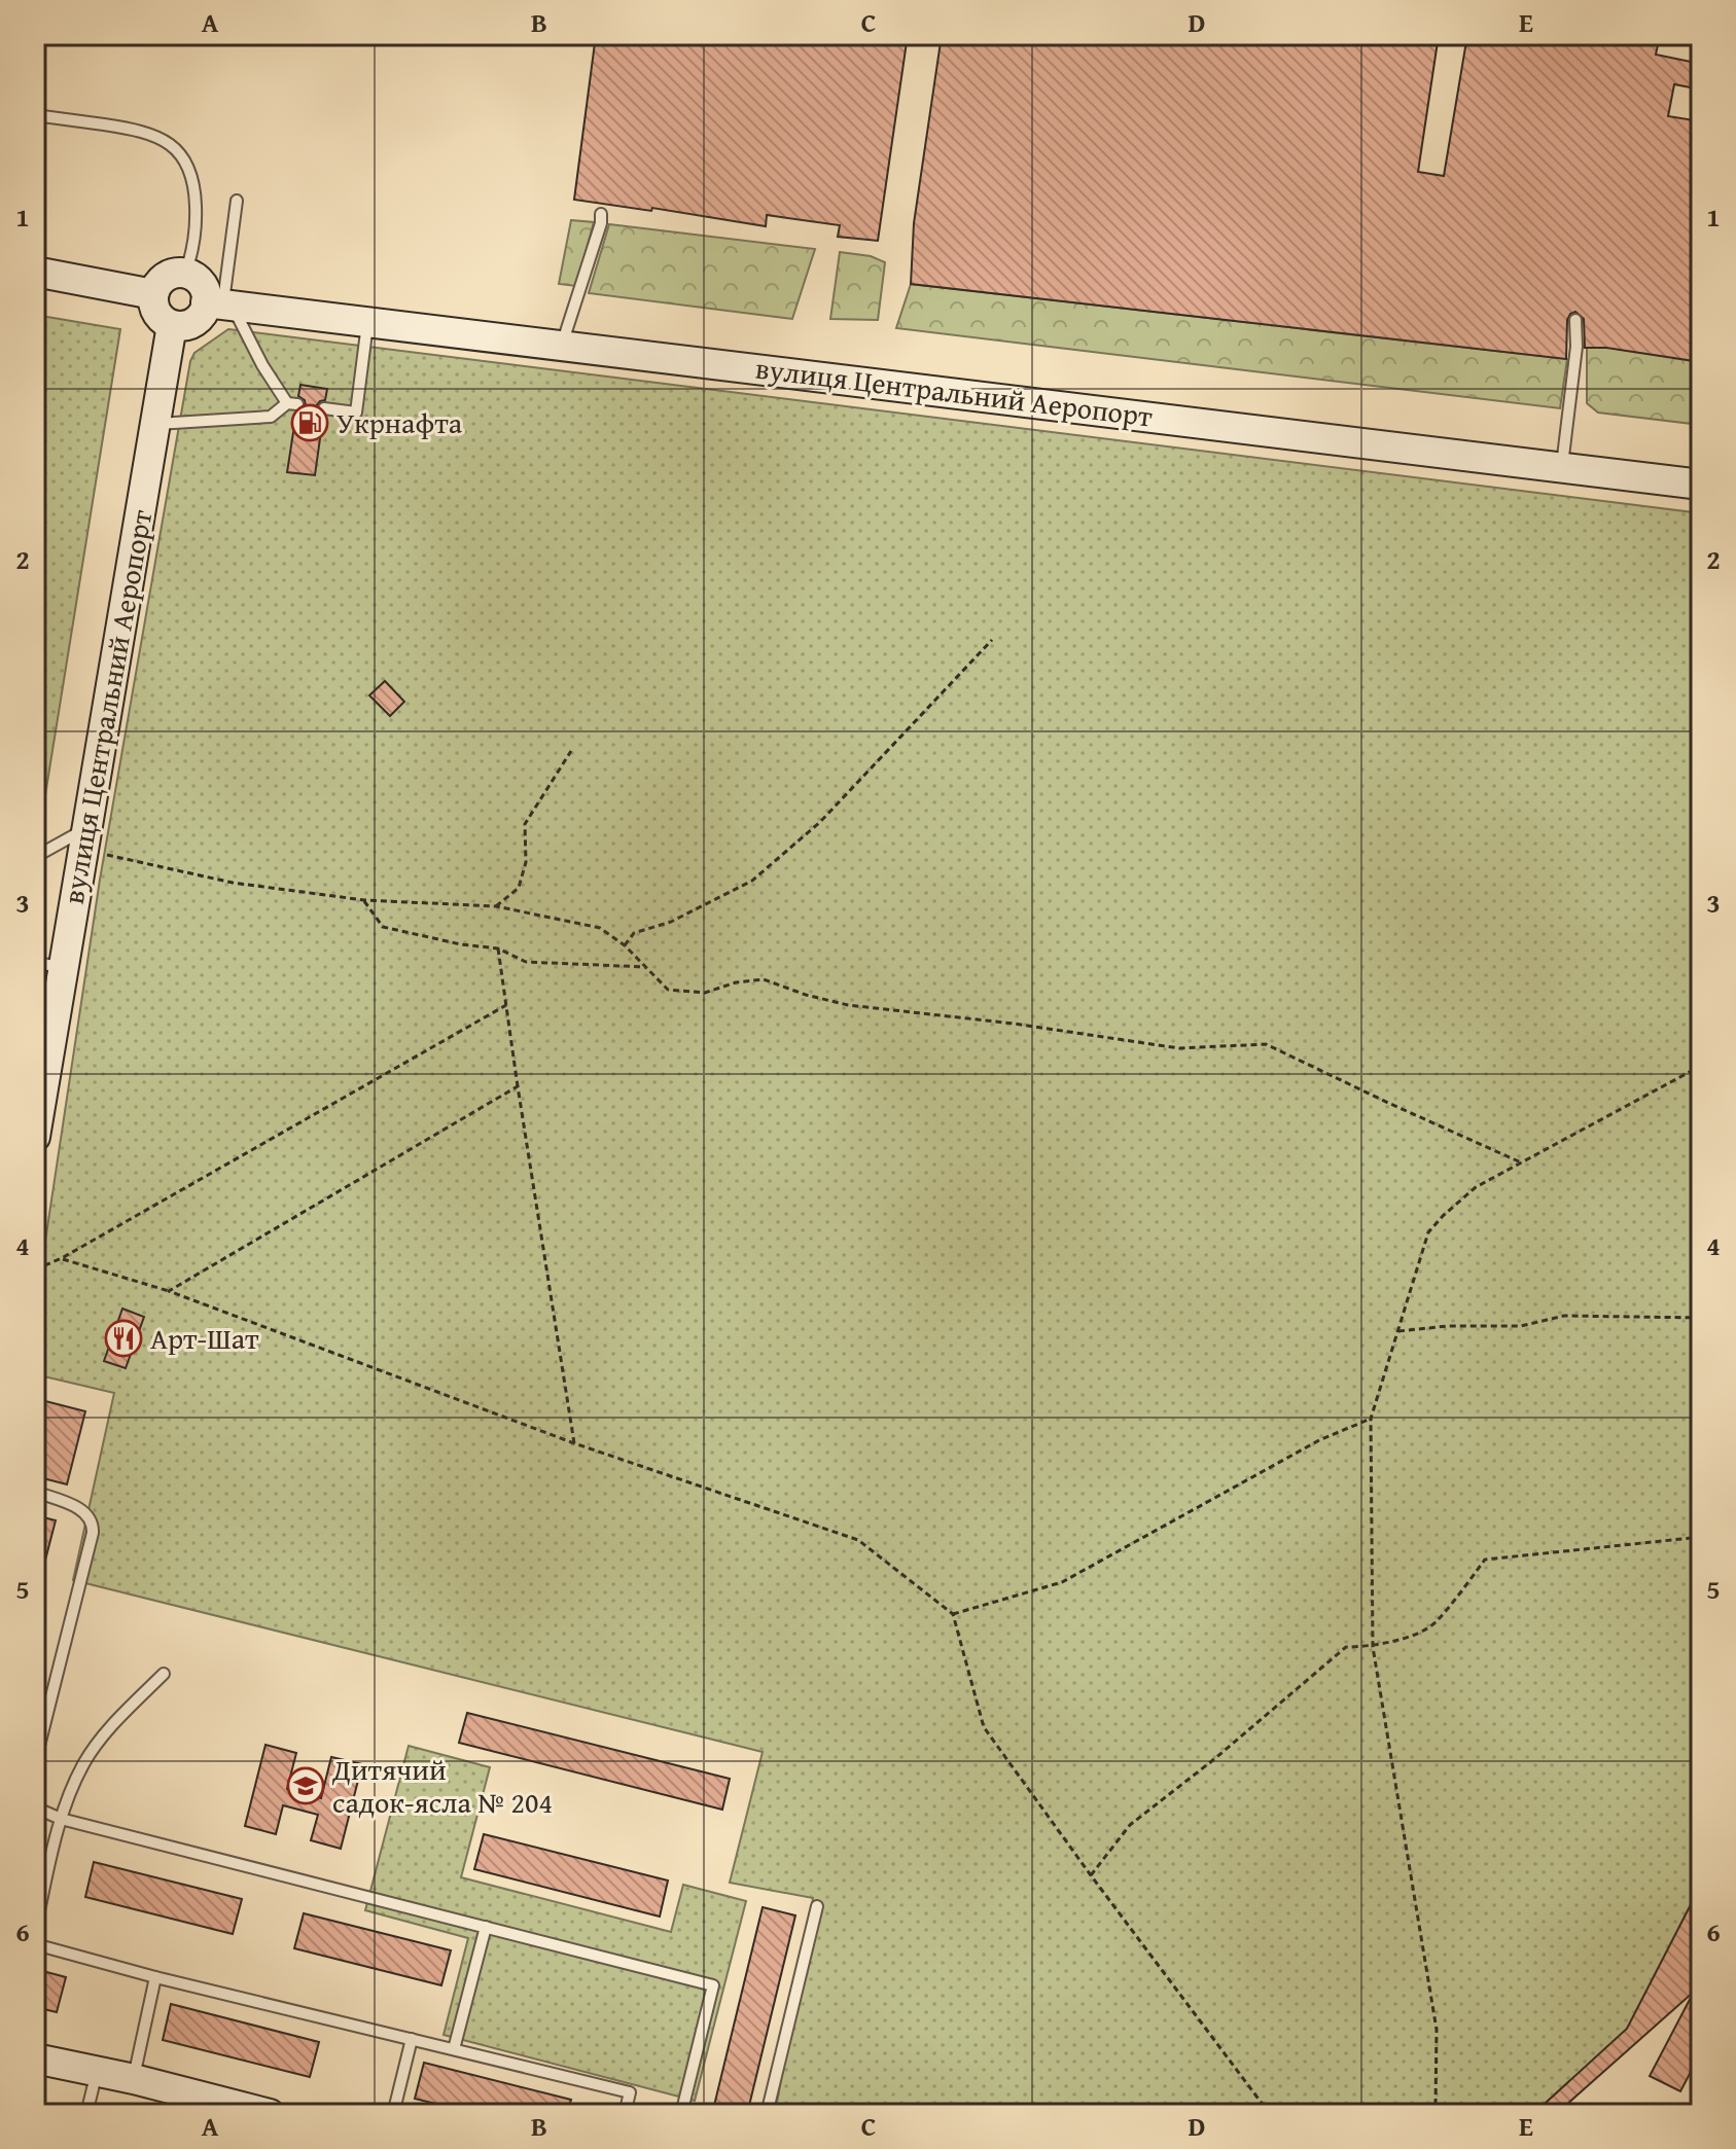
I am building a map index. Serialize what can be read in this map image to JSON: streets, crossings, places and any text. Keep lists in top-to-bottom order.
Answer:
{
  "streets": {
    "main road": ["вулиця Центральний Аеропорт"]
  },
  "places": {
    "fuel station": ["Укрнафта"],
    "restaurant": ["Арт-Шат"],
    "school or university": ["Дитячий садок-ясла № 204"]
  },
  "grid": {
    "columns": [
      "A",
      "B",
      "C",
      "D",
      "E"
    ],
    "rows": [
      "1",
      "2",
      "3",
      "4",
      "5",
      "6"
    ]
  }
}
